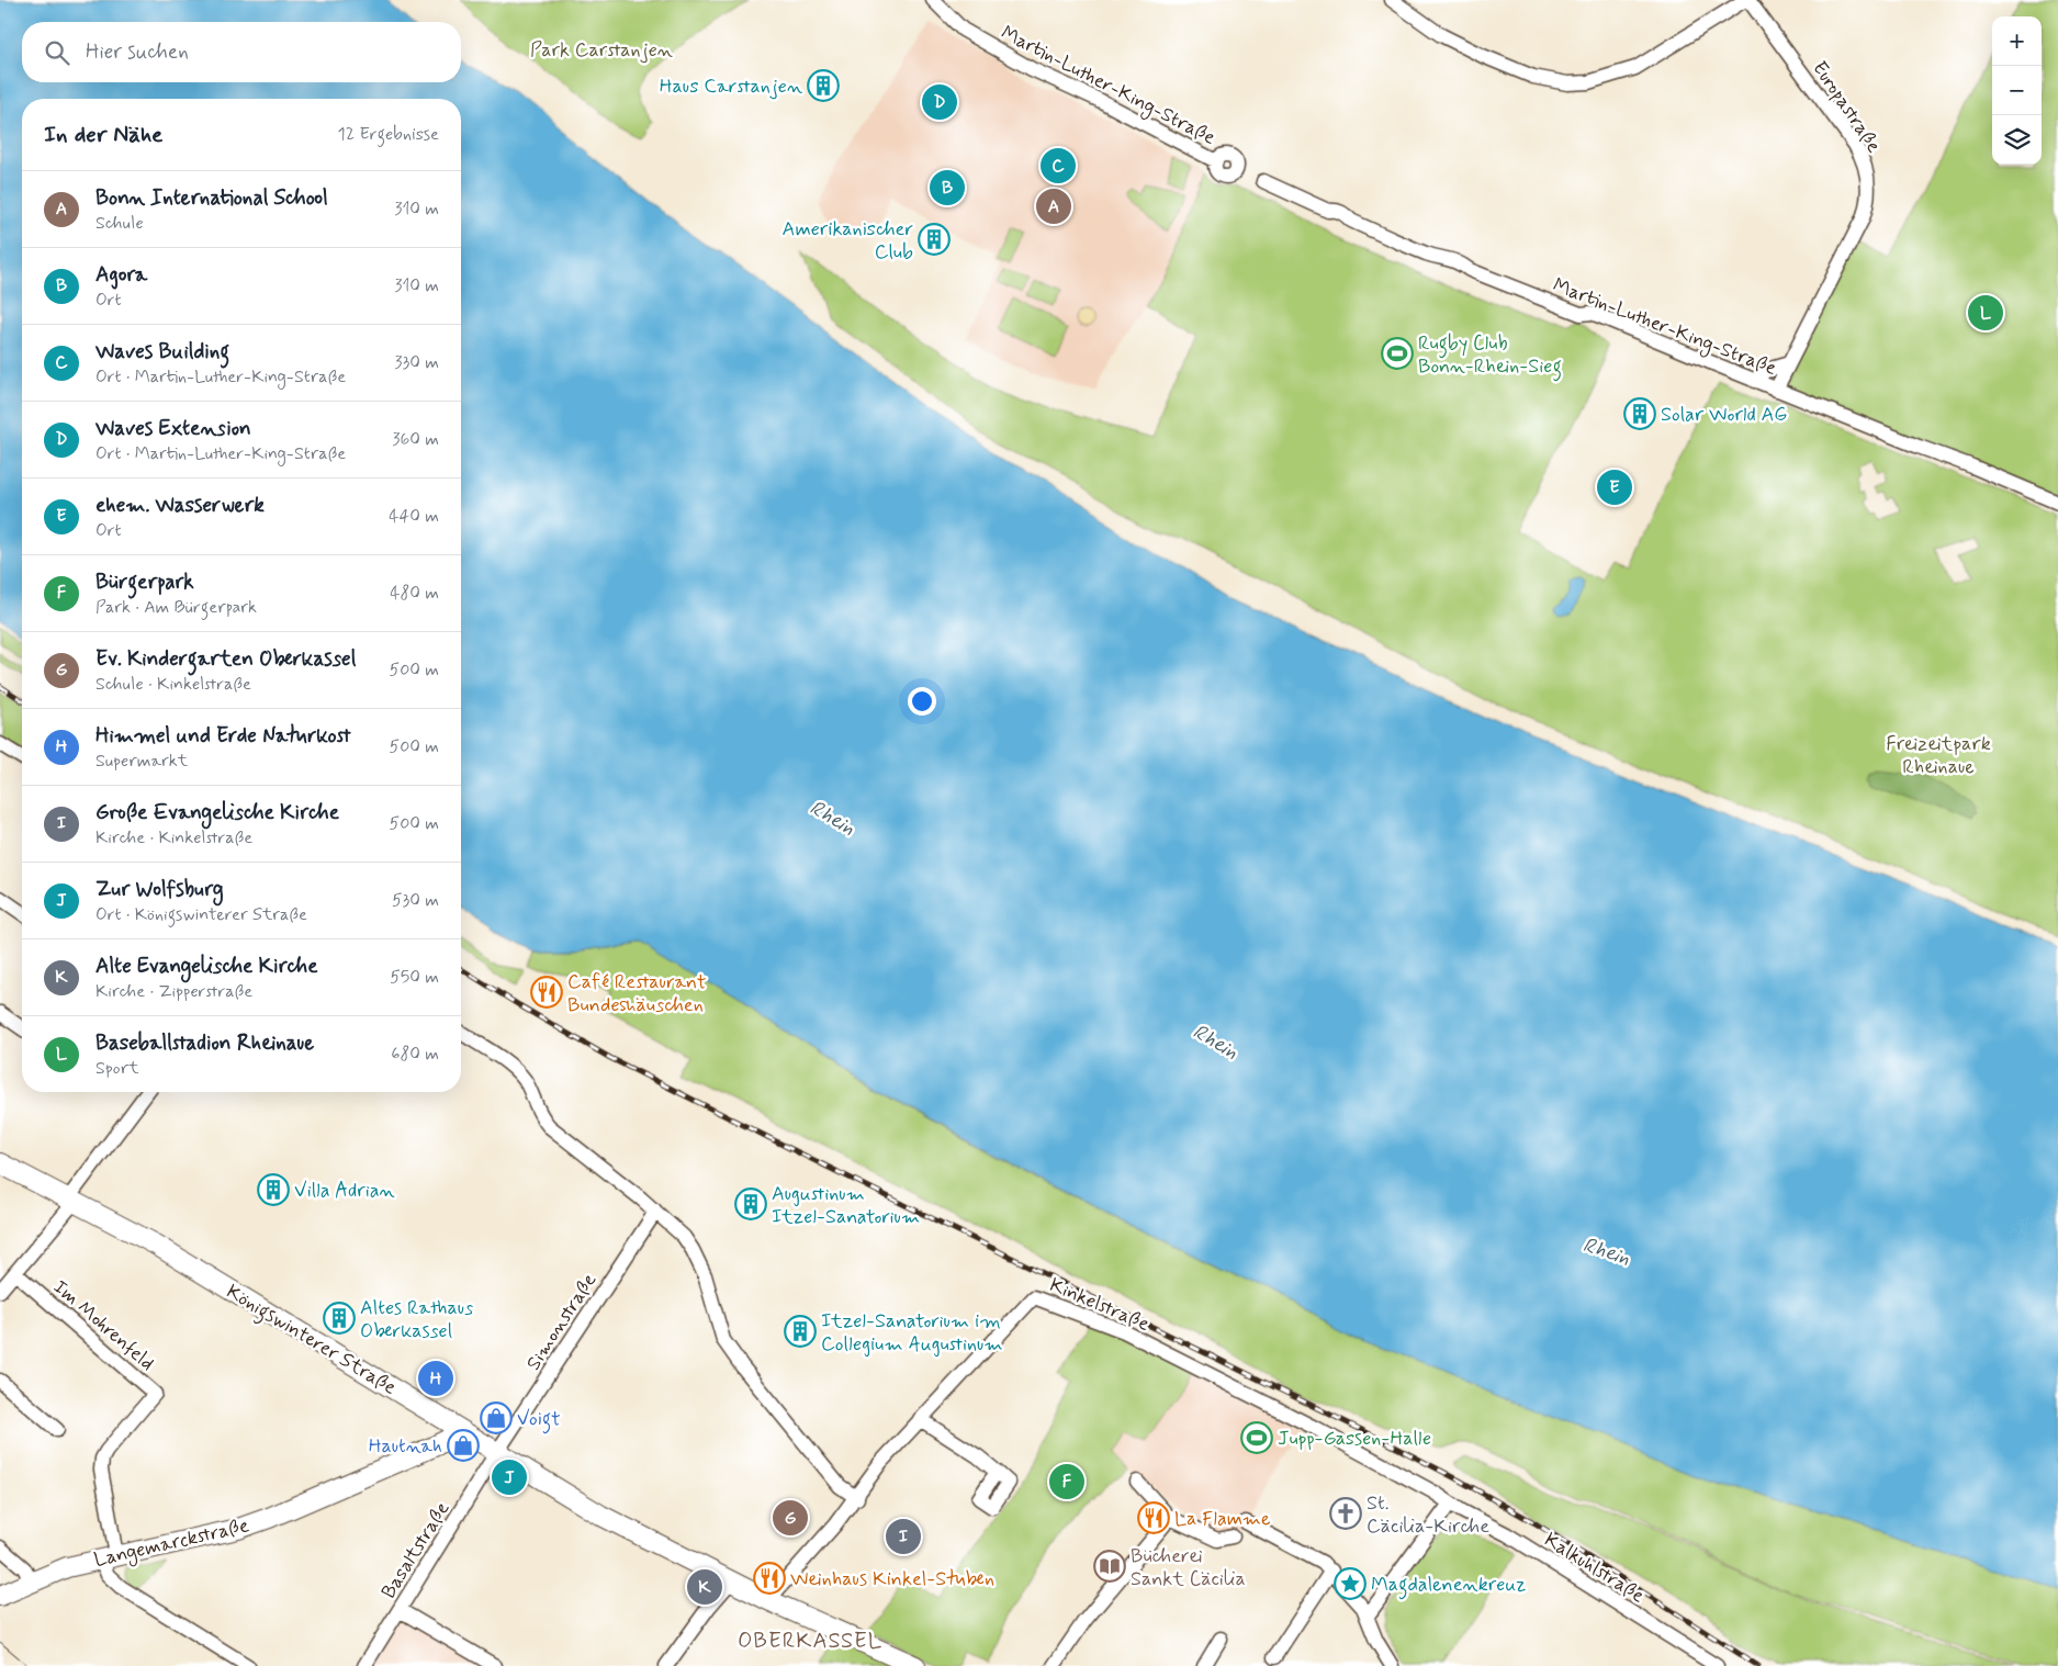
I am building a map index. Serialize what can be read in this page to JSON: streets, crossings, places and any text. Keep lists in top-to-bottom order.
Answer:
{
  "streets": {
    "main road": ["Königswinterer Straße", "Langemarckstraße"],
    "street": [
      "Martin-Luther-King-Straße",
      "Europastraße",
      "Kinkelstraße",
      "Simonstraße",
      "Im Mohrenfeld",
      "Basaltstraße",
      "Kalkuhlstraße"
    ]
  },
  "crossings": [
    ["Martin-Luther-King-Straße", "Europastraße"],
    ["Kinkelstraße", "Königswinterer Straße"],
    ["Kinkelstraße", "Kalkuhlstraße"],
    ["Simonstraße", "Königswinterer Straße"],
    ["Simonstraße", "Basaltstraße"],
    ["Im Mohrenfeld", "Langemarckstraße"],
    ["Königswinterer Straße", "Langemarckstraße"],
    ["Königswinterer Straße", "Basaltstraße"]
  ],
  "districts": ["OBERKASSEL"],
  "water": ["Rhein"],
  "parks": ["Park Carstanjen", "Freizeitpark Rheinaue"],
  "places": {
    "building": [
      "Haus Carstanjen",
      "Amerikanischer Club",
      "Solar World AG",
      "Villa Adrian",
      "Augustinum Itzel-Sanatorium",
      "Altes Rathaus Oberkassel",
      "Itzel-Sanatorium im Collegium Augustinum"
    ],
    "sports": ["Rugby Club Bonn-Rhein-Sieg", "Jupp-Gassen-Halle"],
    "restaurant": ["Café Restaurant Bundeshäuschen", "La Flamme", "Weinhaus Kinkel-Stuben"],
    "shop": ["Voigt", "Hautnah"],
    "church": ["St. Cäcilia-Kirche"],
    "library": ["Bücherei Sankt Cäcilia"],
    "place": ["Magdalenenkreuz"]
  },
  "page": {
    "map_buttons": ["+", "−"],
    "search": "Hier suchen",
    "pins": [
      "D",
      "C",
      "B",
      "A",
      "L",
      "E",
      "H",
      "J",
      "F",
      "G",
      "I",
      "K"
    ],
    "heading": ["In der Nähe", "12 Ergebnisse"],
    "list": [
      {
        "mark": "A",
        "name": "Bonn International School",
        "note": "Schule",
        "value": "310 m"
      },
      {
        "mark": "B",
        "name": "Agora",
        "note": "Ort",
        "value": "310 m"
      },
      {
        "mark": "C",
        "name": "Waves Building",
        "note": "Ort · Martin-Luther-King-Straße",
        "value": "330 m"
      },
      {
        "mark": "D",
        "name": "Waves Extension",
        "note": "Ort · Martin-Luther-King-Straße",
        "value": "360 m"
      },
      {
        "mark": "E",
        "name": "ehem. Wasserwerk",
        "note": "Ort",
        "value": "440 m"
      },
      {
        "mark": "F",
        "name": "Bürgerpark",
        "note": "Park · Am Bürgerpark",
        "value": "480 m"
      },
      {
        "mark": "G",
        "name": "Ev. Kindergarten Oberkassel",
        "note": "Schule · Kinkelstraße",
        "value": "500 m"
      },
      {
        "mark": "H",
        "name": "Himmel und Erde Naturkost",
        "note": "Supermarkt",
        "value": "500 m"
      },
      {
        "mark": "I",
        "name": "Große Evangelische Kirche",
        "note": "Kirche · Kinkelstraße",
        "value": "500 m"
      },
      {
        "mark": "J",
        "name": "Zur Wolfsburg",
        "note": "Ort · Königswinterer Straße",
        "value": "530 m"
      },
      {
        "mark": "K",
        "name": "Alte Evangelische Kirche",
        "note": "Kirche · Zipperstraße",
        "value": "550 m"
      },
      {
        "mark": "L",
        "name": "Baseballstadion Rheinaue",
        "note": "Sport",
        "value": "680 m"
      }
    ]
  }
}
